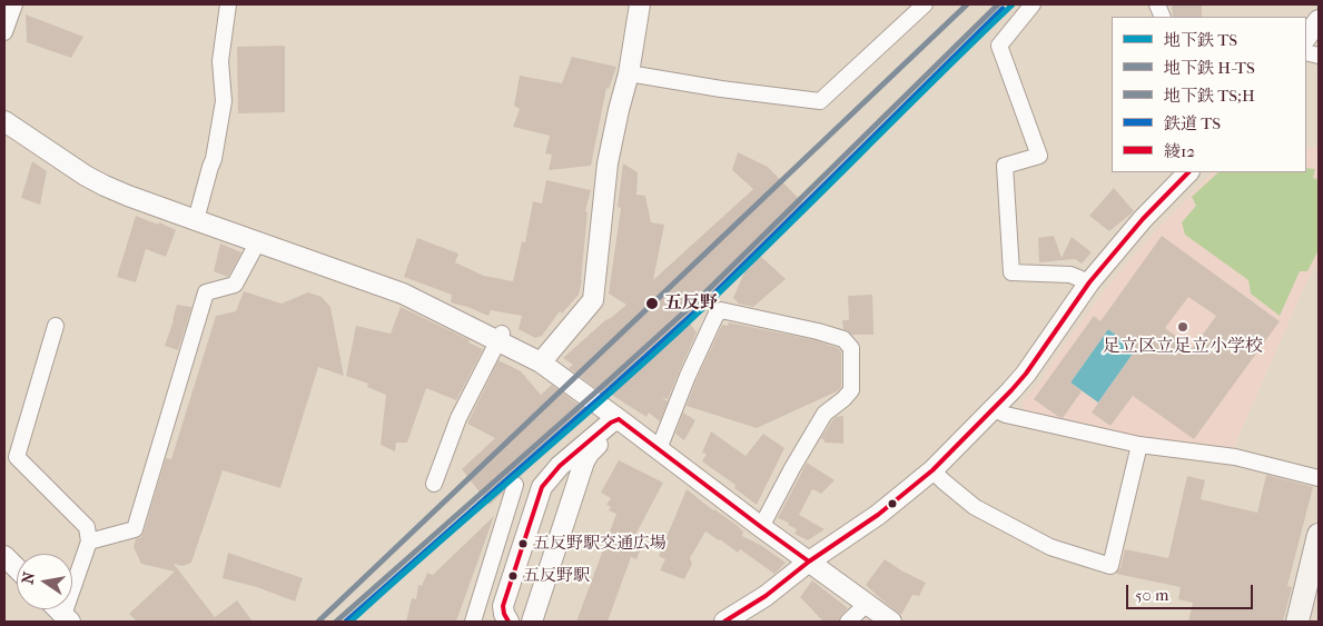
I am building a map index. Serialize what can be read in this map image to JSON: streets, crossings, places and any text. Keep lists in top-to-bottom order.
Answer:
{
  "places": [
    "五反野",
    "足立区立足立小学校",
    "五反野駅交通広場",
    "五反野駅"
  ],
  "lines": [
    "metro line TS",
    "metro line H-TS",
    "metro line TS;H",
    "rail line TS",
    "transit line 綾12"
  ],
  "legend": [
    "地下鉄 TS",
    "地下鉄 H-TS",
    "地下鉄 TS;H",
    "鉄道 TS",
    "綾12"
  ],
  "scale_bar": "50 m",
  "north": "left"
}
